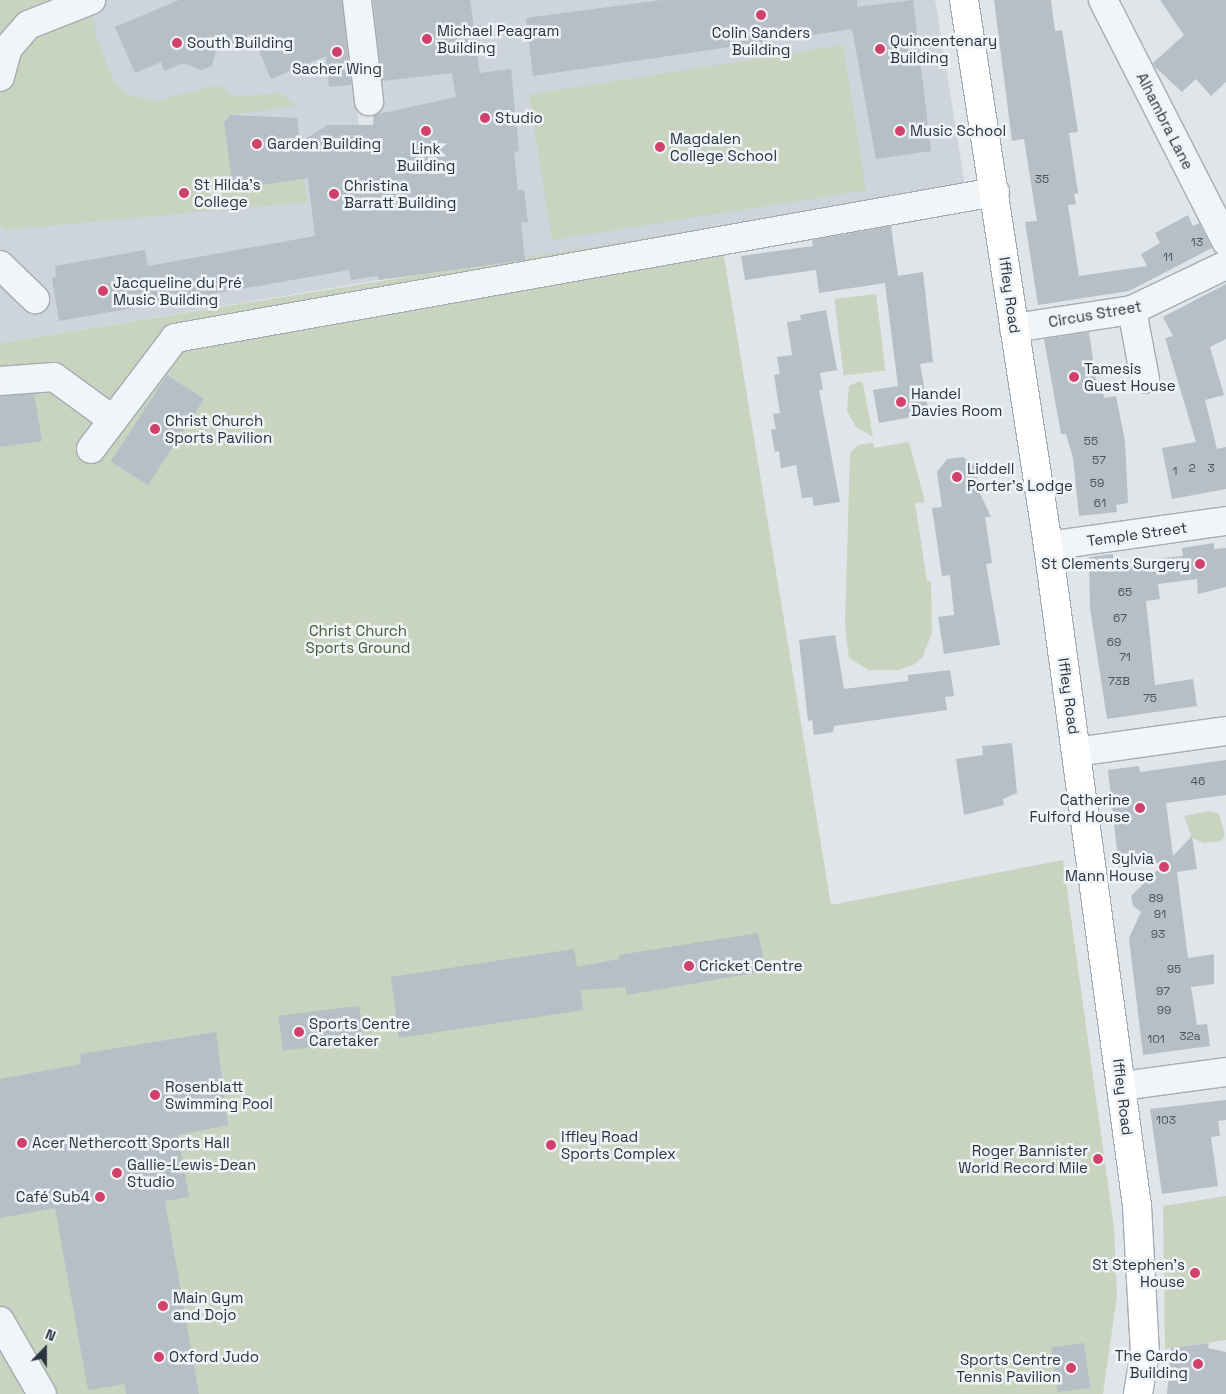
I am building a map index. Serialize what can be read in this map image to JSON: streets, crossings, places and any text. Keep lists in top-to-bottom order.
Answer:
{
  "streets": {
    "main road": ["Iffley Road"],
    "street": ["Alhambra Lane", "Circus Street", "Temple Street"]
  },
  "crossings": [
    ["Iffley Road", "Circus Street"],
    ["Iffley Road", "Temple Street"]
  ],
  "parks": ["Christ Church Sports Ground"],
  "places": [
    "Colin Sanders Building",
    "Michael Peagram Building",
    "South Building",
    "Quincentenary Building",
    "Sacher Wing",
    "Studio",
    "Link Building",
    "Music School",
    "Garden Building",
    "Magdalen College School",
    "St Hilda's College",
    "Christina Barratt Building",
    "Jacqueline du Pré Music Building",
    "Tamesis Guest House",
    "Handel Davies Room",
    "Christ Church Sports Pavilion",
    "Liddell Porter's Lodge",
    "St Clements Surgery",
    "Catherine Fulford House",
    "Sylvia Mann House",
    "Cricket Centre",
    "Sports Centre Caretaker",
    "Rosenblatt Swimming Pool",
    "Acer Nethercott Sports Hall",
    "Iffley Road Sports Complex",
    "Roger Bannister World Record Mile",
    "Gallie-Lewis-Dean Studio",
    "Café Sub4",
    "St Stephen's House",
    "Main Gym and Dojo",
    "Oxford Judo",
    "The Cardo Building",
    "Sports Centre Tennis Pavilion"
  ],
  "house_numbers": [
    "35",
    "13",
    "11",
    "55",
    "57",
    "2",
    "3",
    "1",
    "59",
    "61",
    "65",
    "67",
    "69",
    "71",
    "73B",
    "75",
    "46",
    "89",
    "91",
    "93",
    "95",
    "97",
    "99",
    "32a",
    "101",
    "103"
  ],
  "north": "top"
}
